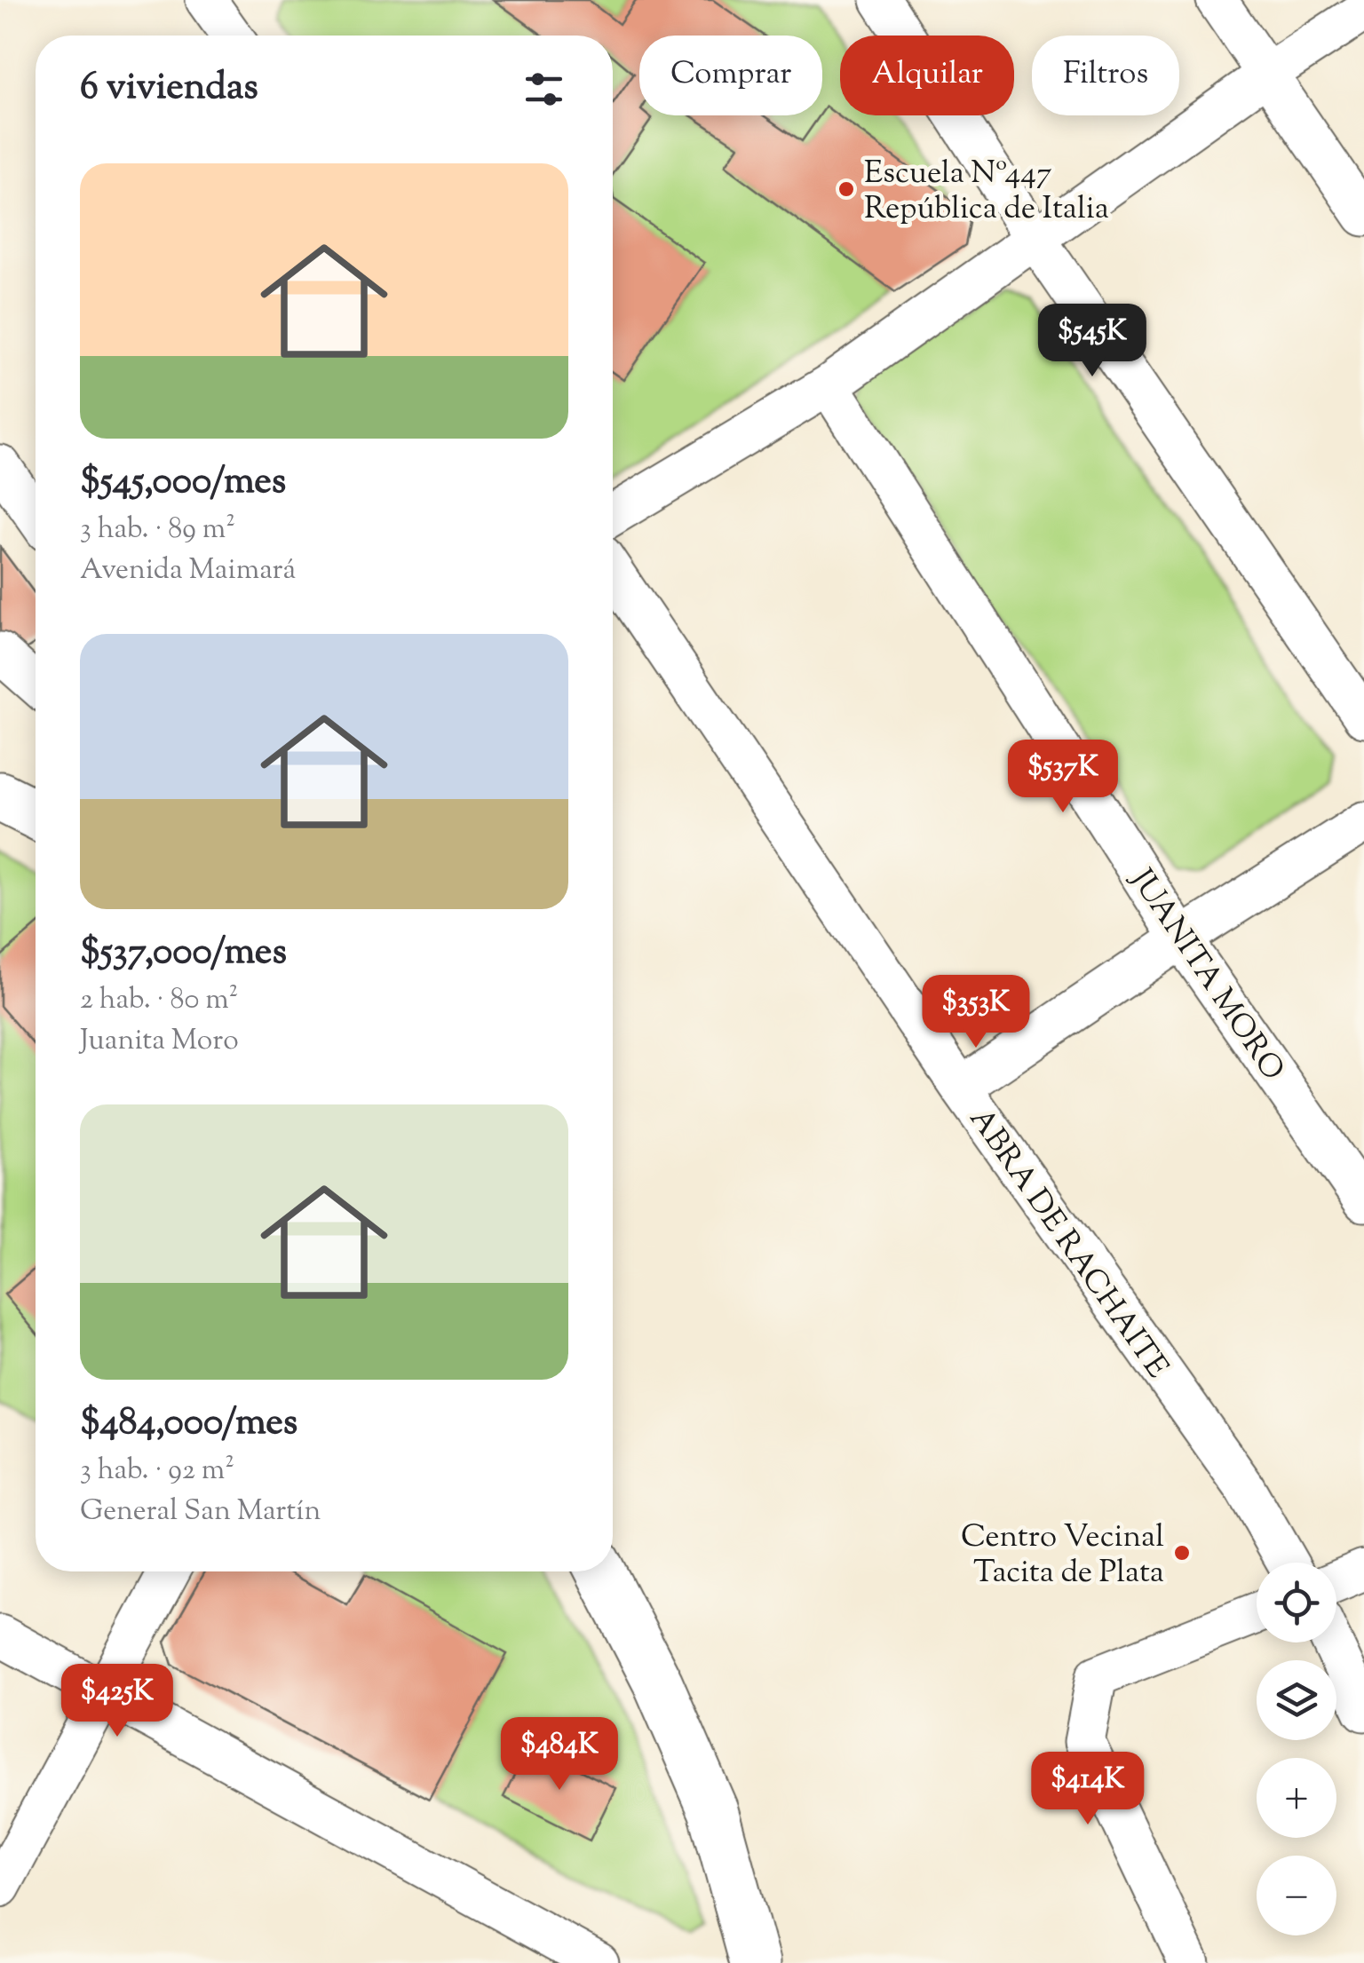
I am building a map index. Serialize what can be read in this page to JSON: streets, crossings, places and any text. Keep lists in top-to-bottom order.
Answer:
{
  "streets": {
    "street": ["JUANITA MORO", "ABRA DE RACHAITE"]
  },
  "places": ["Escuela Nº447 República de Italia", "Centro Vecinal Tacita de Plata"],
  "page": {
    "chip": ["Comprar", "Alquilar", "Filtros"],
    "heading": "6 viviendas",
    "list": [
      {
        "name": "$545,000/mes",
        "note": "3 hab. · 89 m² · Avenida Maimará"
      },
      {
        "name": "$537,000/mes",
        "note": "2 hab. · 80 m² · Juanita Moro"
      },
      {
        "name": "$484,000/mes",
        "note": "3 hab. · 92 m² · General San Martín"
      }
    ],
    "price": [
      "$545K",
      "$537K",
      "$353K",
      "$425K",
      "$484K",
      "$414K"
    ],
    "map_buttons": ["+", "−"]
  }
}
